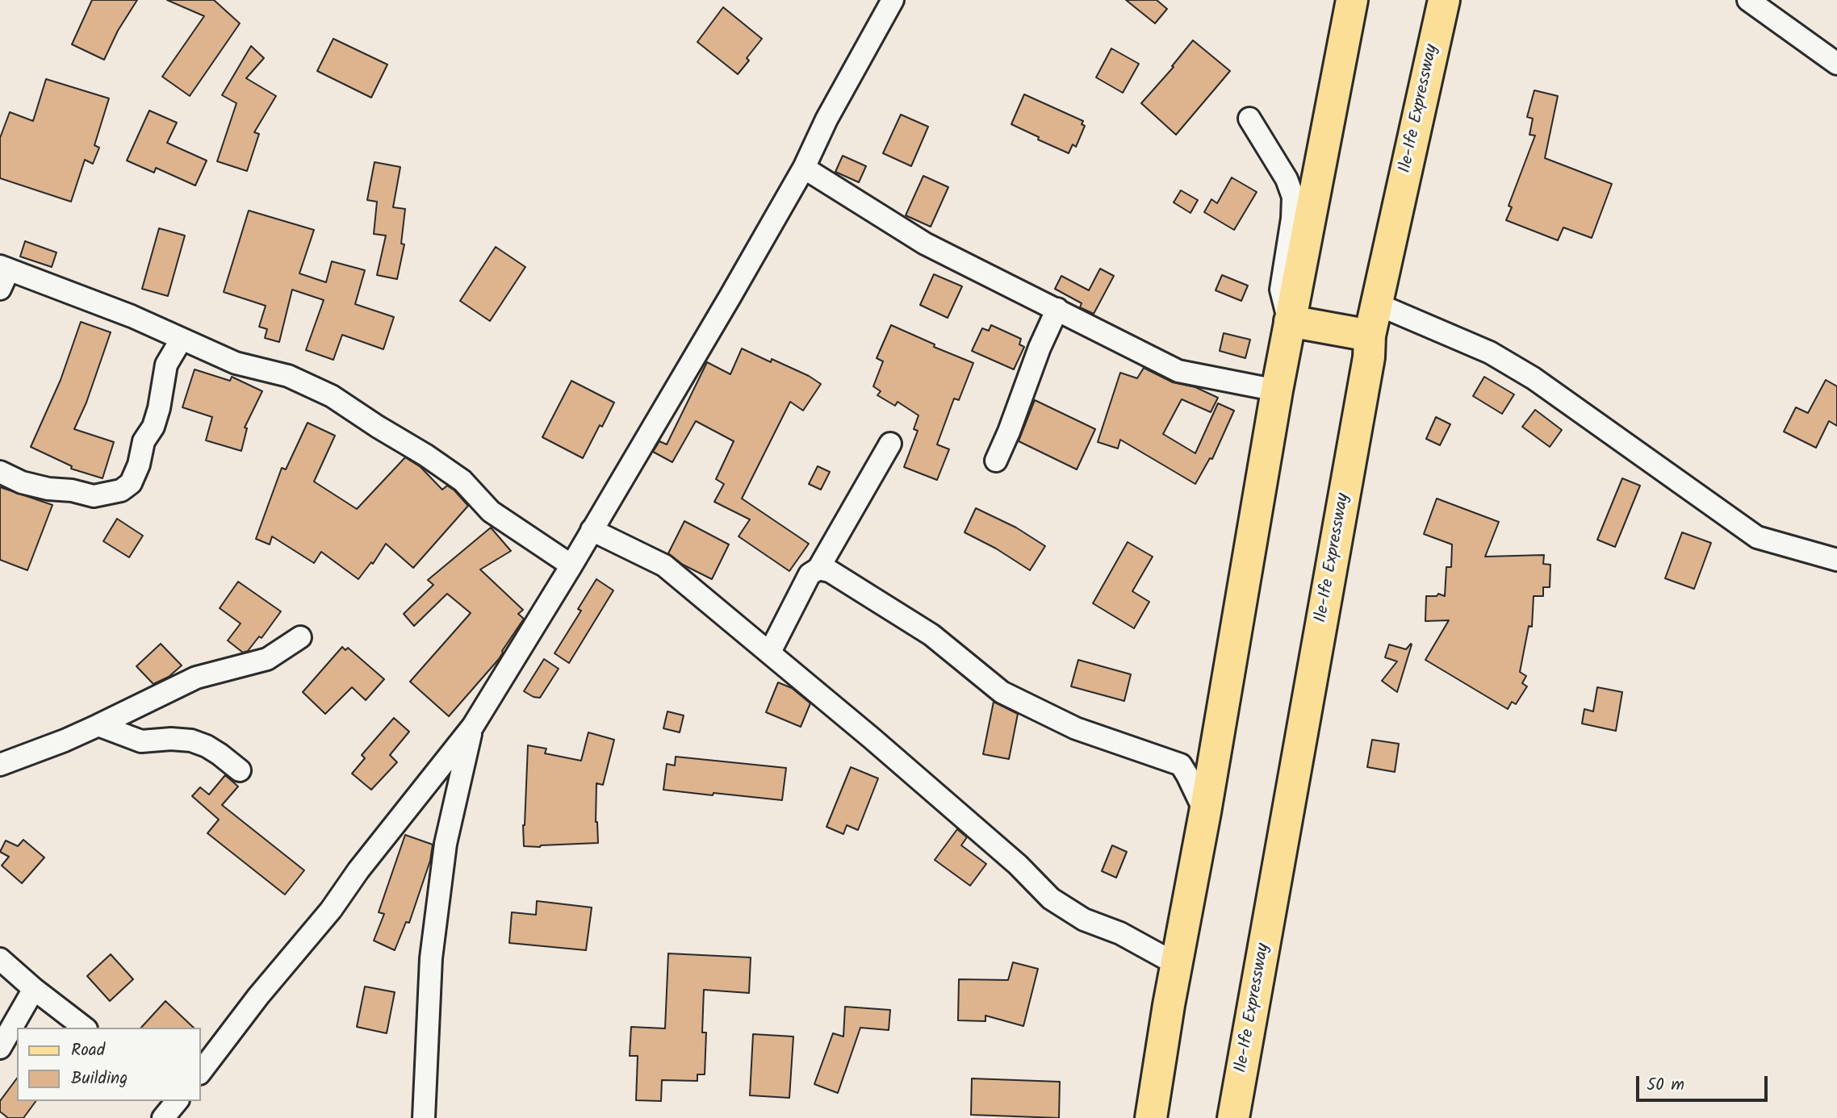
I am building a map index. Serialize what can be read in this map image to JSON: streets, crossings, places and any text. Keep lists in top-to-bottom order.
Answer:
{
  "streets": {
    "main road": ["Ile-Ife Expressway"]
  },
  "legend": ["Road", "Building"],
  "scale_bar": "50 m"
}
